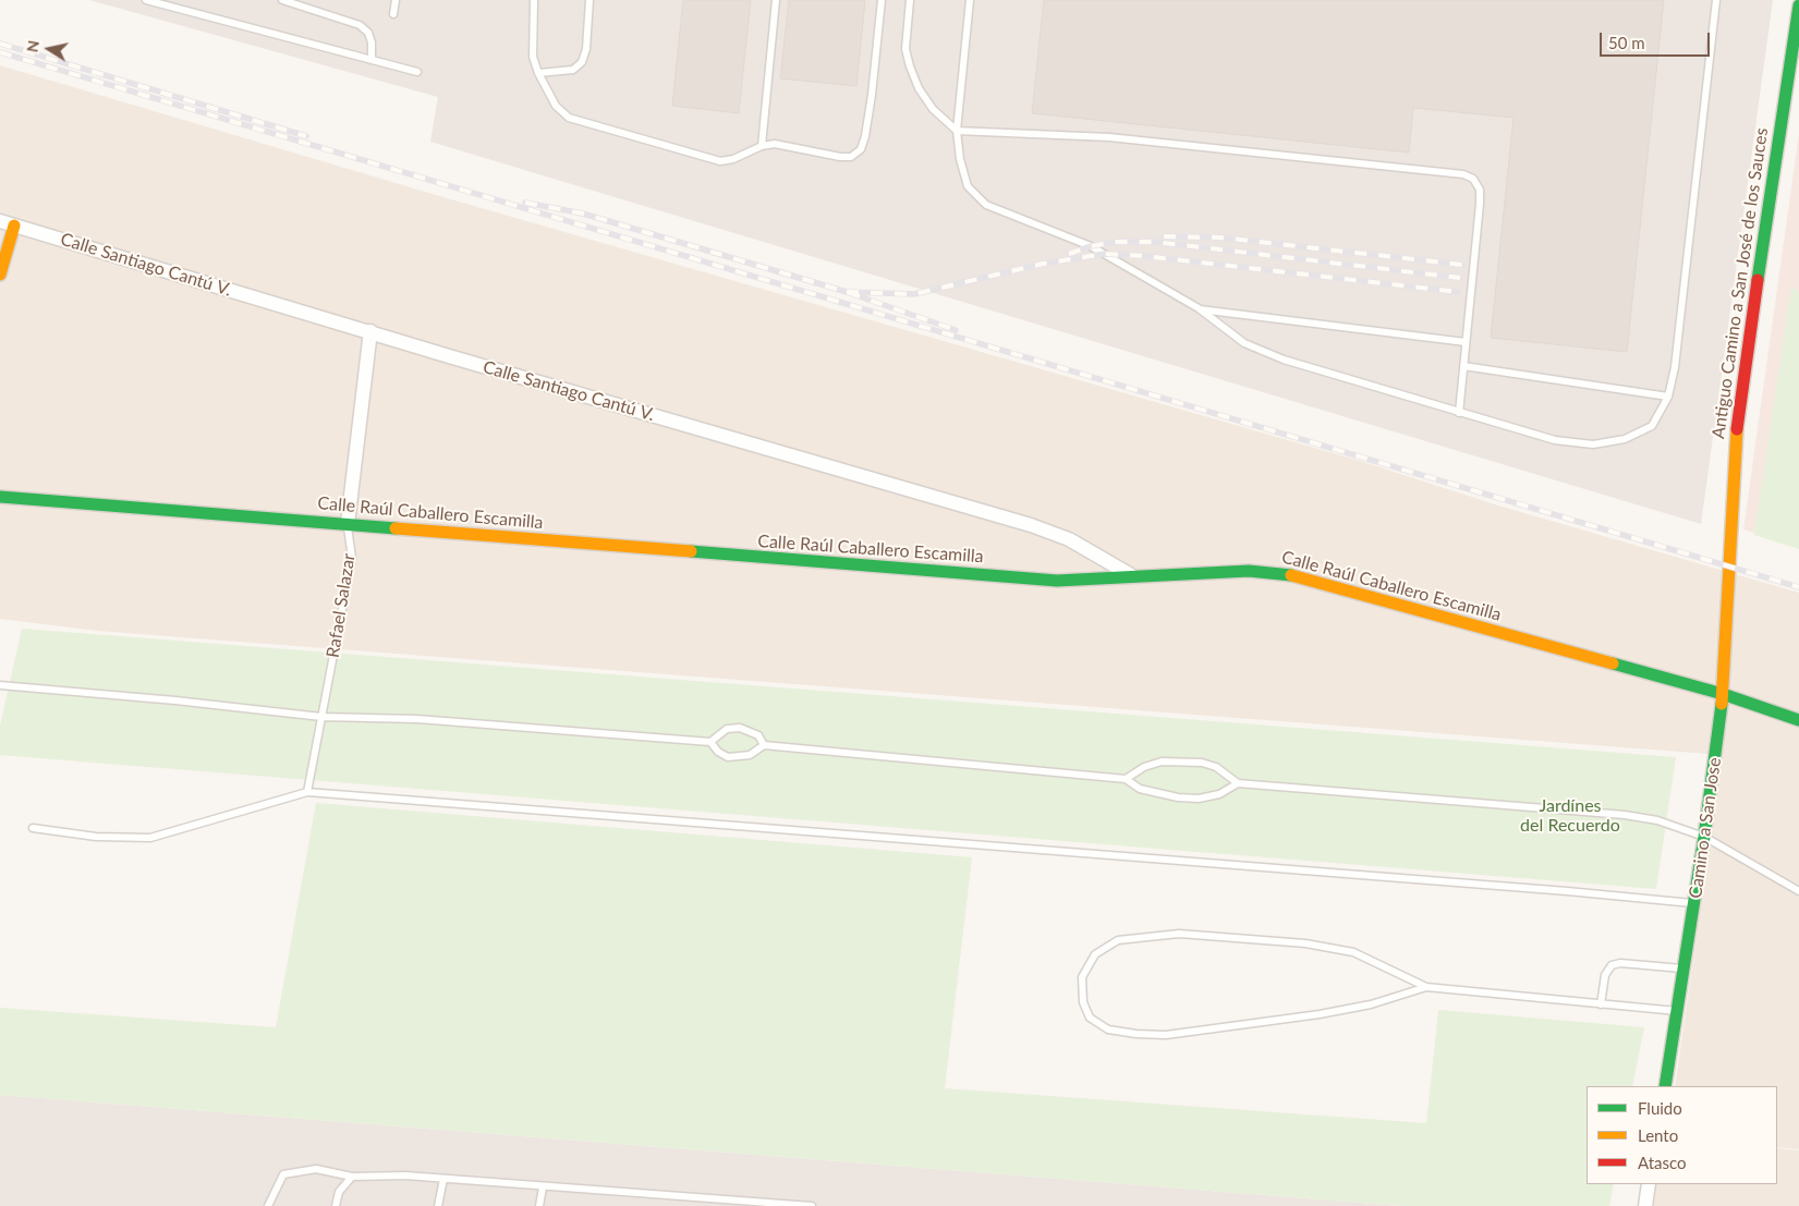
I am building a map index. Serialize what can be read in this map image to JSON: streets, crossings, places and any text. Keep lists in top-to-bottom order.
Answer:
{
  "streets": {
    "street": [
      "Calle Santiago Cantú V.",
      "Antiguo Camino a San José de los Sauces",
      "Calle Raúl Caballero Escamilla",
      "Rafael Salazar",
      "Camino a San Jose"
    ]
  },
  "crossings": [
    ["Calle Santiago Cantú V.", "Calle Raúl Caballero Escamilla"],
    ["Calle Santiago Cantú V.", "Rafael Salazar"],
    ["Antiguo Camino a San José de los Sauces", "Camino a San Jose"],
    ["Calle Raúl Caballero Escamilla", "Rafael Salazar"],
    ["Calle Raúl Caballero Escamilla", "Camino a San Jose"]
  ],
  "parks": ["Jardínes del Recuerdo"],
  "legend": ["Fluido", "Lento", "Atasco"],
  "scale_bar": "50 m",
  "north": "left"
}
